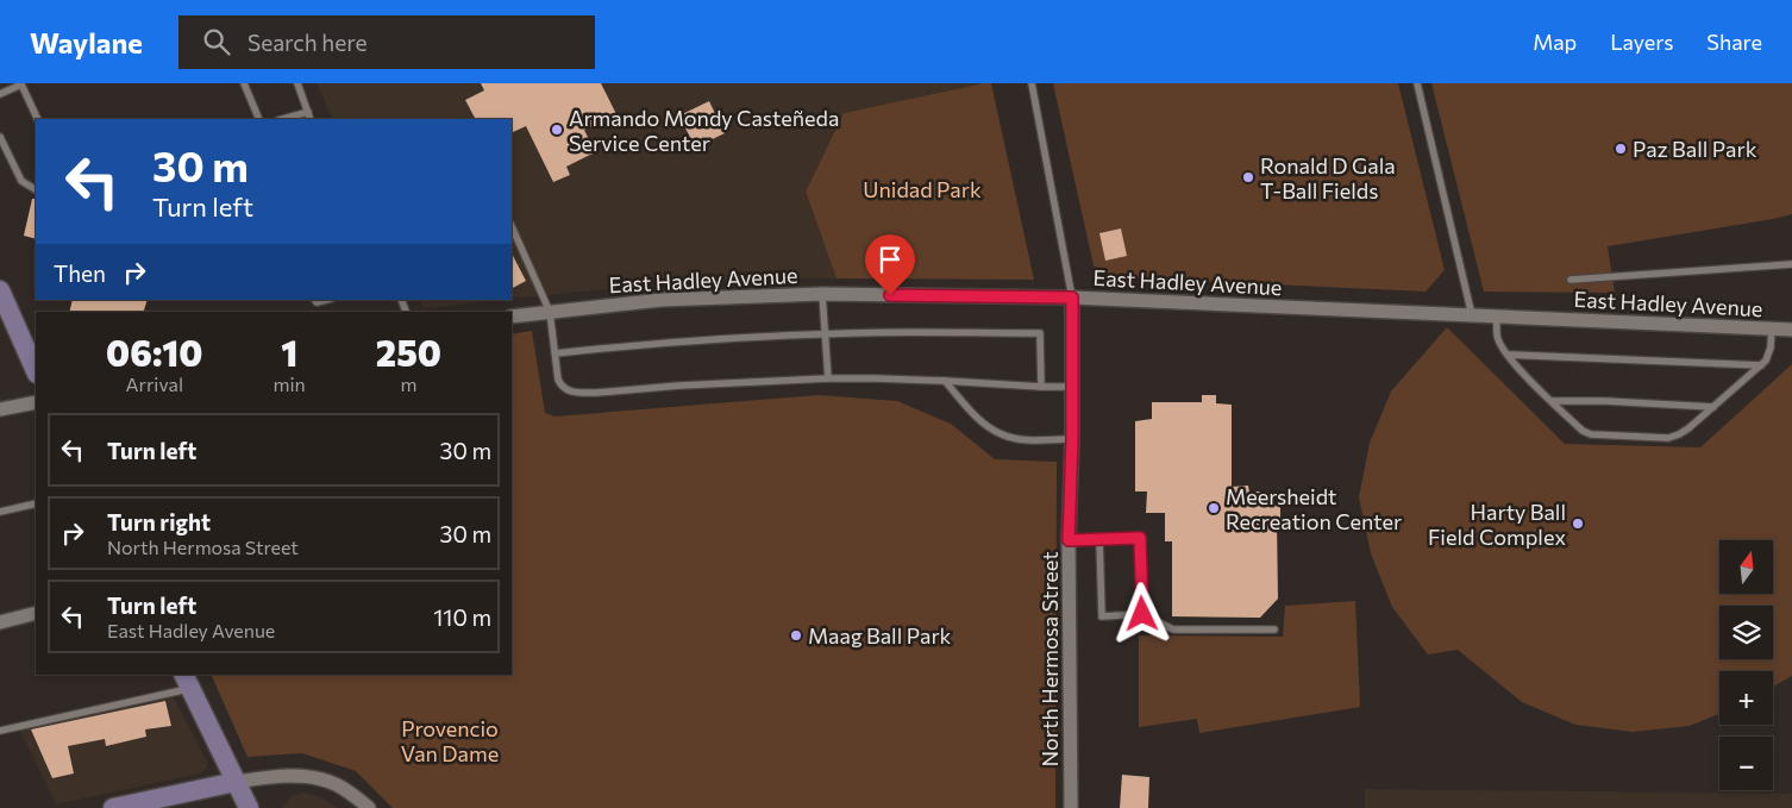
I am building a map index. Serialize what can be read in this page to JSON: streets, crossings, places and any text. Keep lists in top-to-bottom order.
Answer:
{
  "streets": {
    "street": ["East Hadley Avenue", "North Hermosa Street"]
  },
  "crossings": [
    ["East Hadley Avenue", "North Hermosa Street"]
  ],
  "parks": ["Unidad Park", "Provencio Van Dame"],
  "places": [
    "Armando Mondy Casteñeda Service Center",
    "Paz Ball Park",
    "Ronald D Gala T-Ball Fields",
    "Meersheidt Recreation Center",
    "Harty Ball Field Complex",
    "Maag Ball Park"
  ],
  "north": "top",
  "page": {
    "header": "Waylane",
    "search": "Search here",
    "nav": ["Map", "Layers", "Share"],
    "turn": ["30 m", "Turn left"],
    "then": "Then",
    "eta": [
      "06:10",
      "Arrival",
      "1",
      "min",
      "250",
      "m"
    ],
    "list": [
      {
        "name": "Turn left",
        "value": "30 m"
      },
      {
        "name": "Turn right",
        "note": "North Hermosa Street",
        "value": "30 m"
      },
      {
        "name": "Turn left",
        "note": "East Hadley Avenue",
        "value": "110 m"
      }
    ],
    "map_buttons": ["+", "−"]
  }
}
